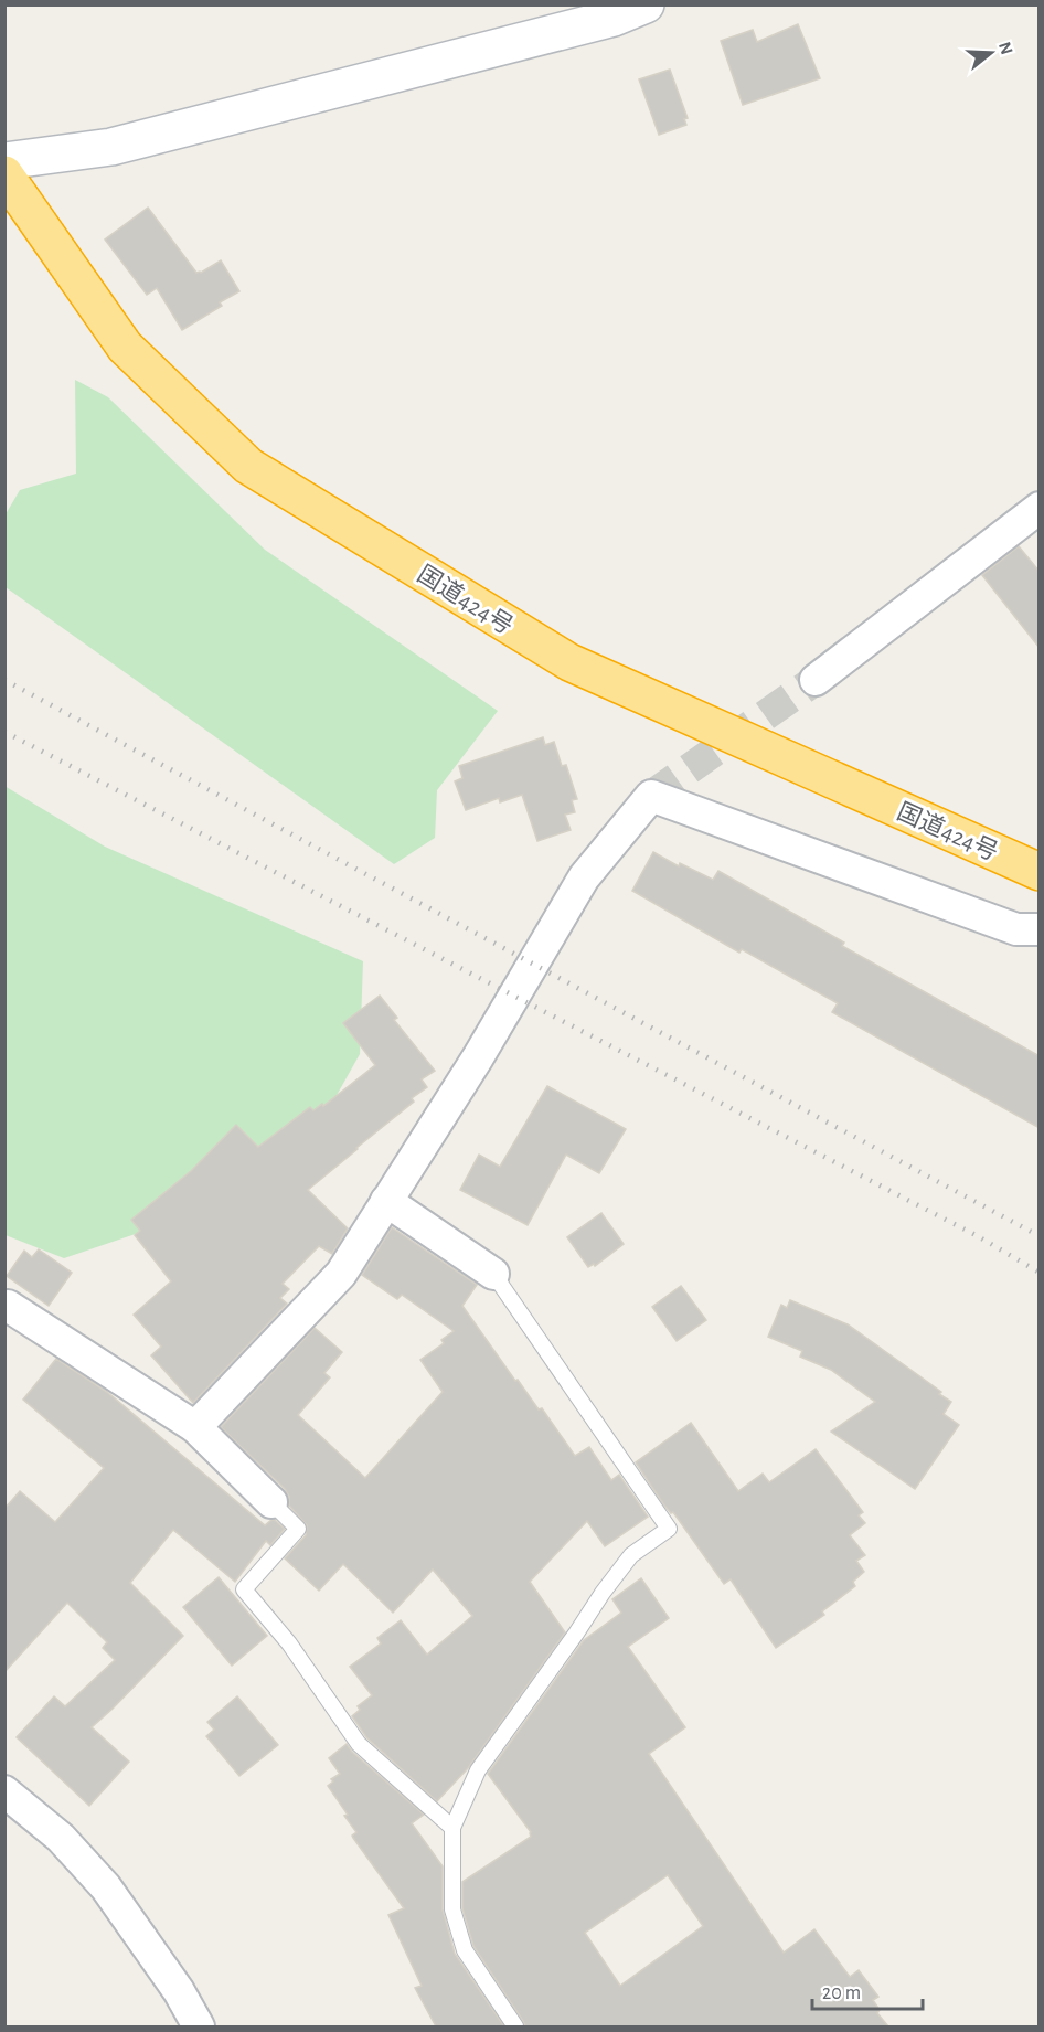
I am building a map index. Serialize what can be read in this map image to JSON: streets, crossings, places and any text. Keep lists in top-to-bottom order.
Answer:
{
  "streets": {
    "highway": ["国道424号"]
  },
  "scale_bar": "20 m",
  "north": "right"
}
